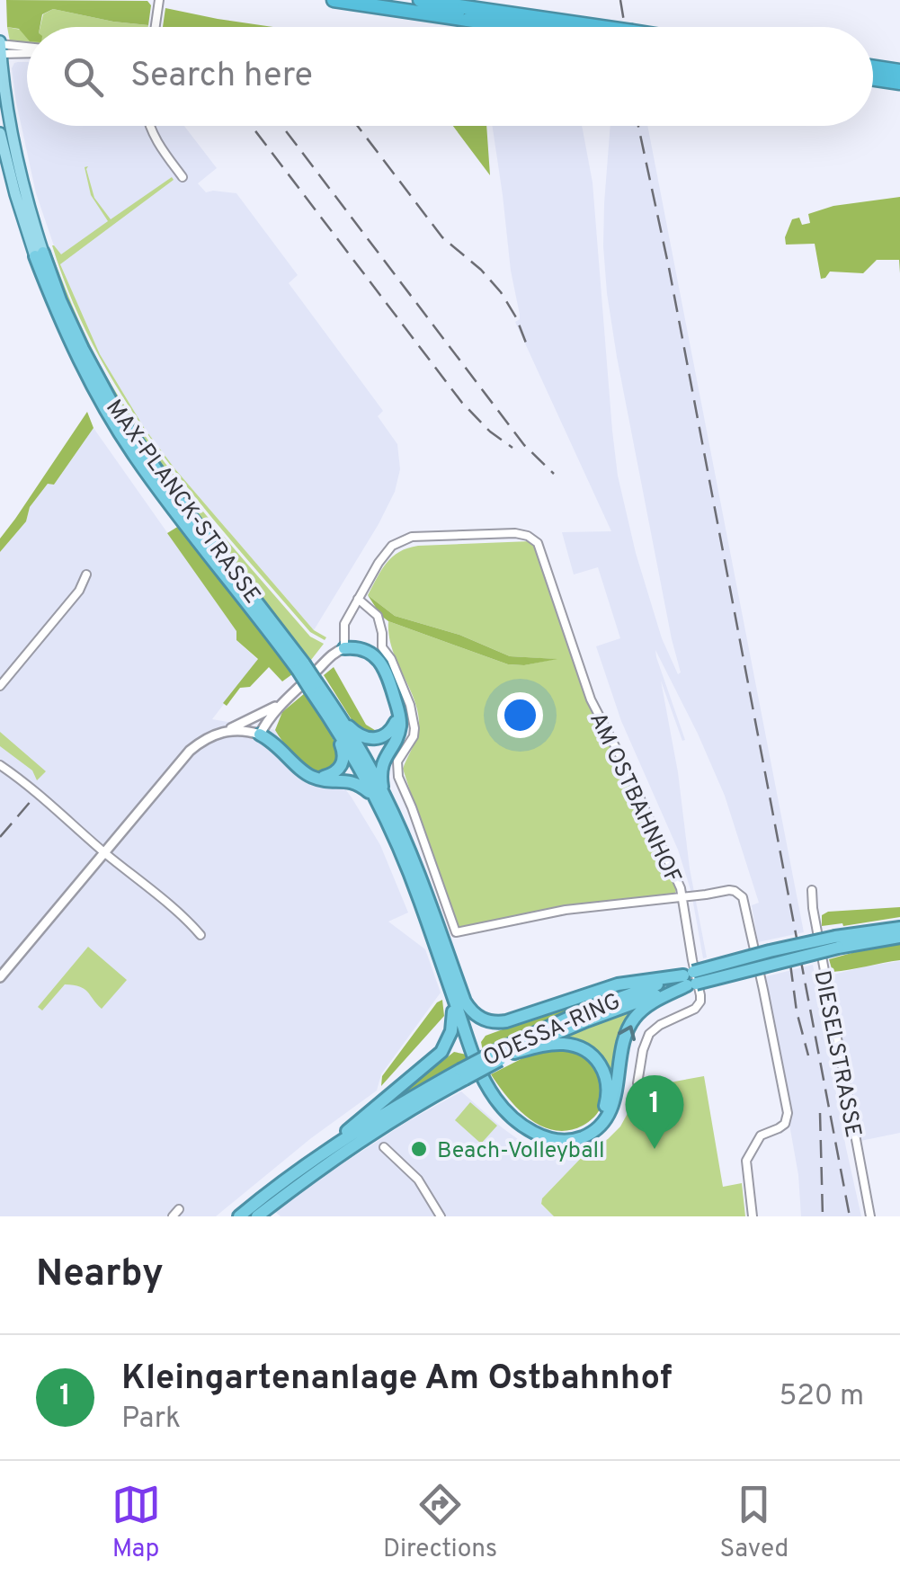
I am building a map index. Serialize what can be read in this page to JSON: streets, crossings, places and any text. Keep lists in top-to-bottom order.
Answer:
{
  "streets": {
    "highway": ["MAX-PLANCK-STRASSE", "ODESSA-RING"],
    "street": ["AM OSTBAHNHOF", "DIESELSTRASSE"]
  },
  "places": ["Beach-Volleyball"],
  "page": {
    "search": "Search here",
    "pins": "1",
    "heading": "Nearby",
    "list": [
      {
        "mark": "1",
        "name": "Kleingartenanlage Am Ostbahnhof",
        "note": "Park",
        "value": "520 m"
      }
    ],
    "nav": ["Map", "Directions", "Saved"]
  }
}
